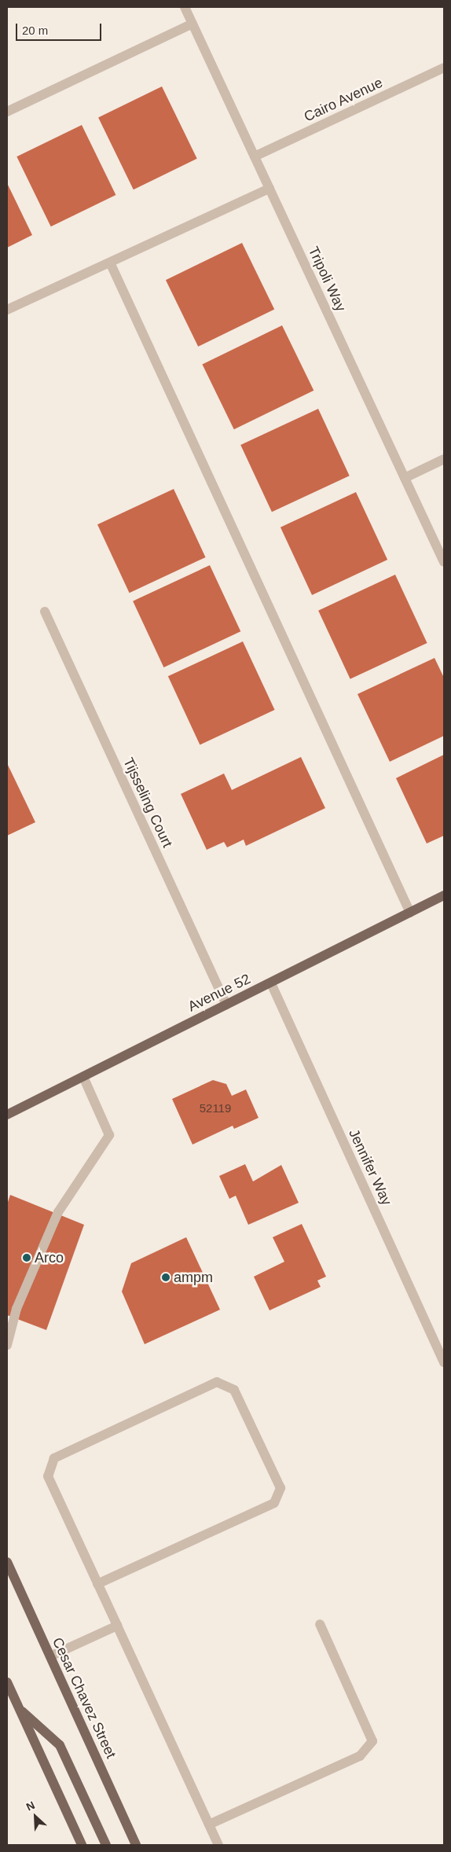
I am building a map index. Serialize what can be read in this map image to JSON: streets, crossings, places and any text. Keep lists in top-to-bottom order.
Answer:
{
  "streets": {
    "main road": ["Avenue 52", "Cesar Chavez Street"],
    "street": [
      "Cairo Avenue",
      "Tripoli Way",
      "Tijsseling Court",
      "Jennifer Way"
    ]
  },
  "crossings": [
    ["Cairo Avenue", "Tripoli Way"],
    ["Tijsseling Court", "Avenue 52"],
    ["Avenue 52", "Jennifer Way"]
  ],
  "places": ["Arco", "ampm"],
  "house_numbers": ["52119"],
  "scale_bar": "20 m",
  "north": "top left"
}
